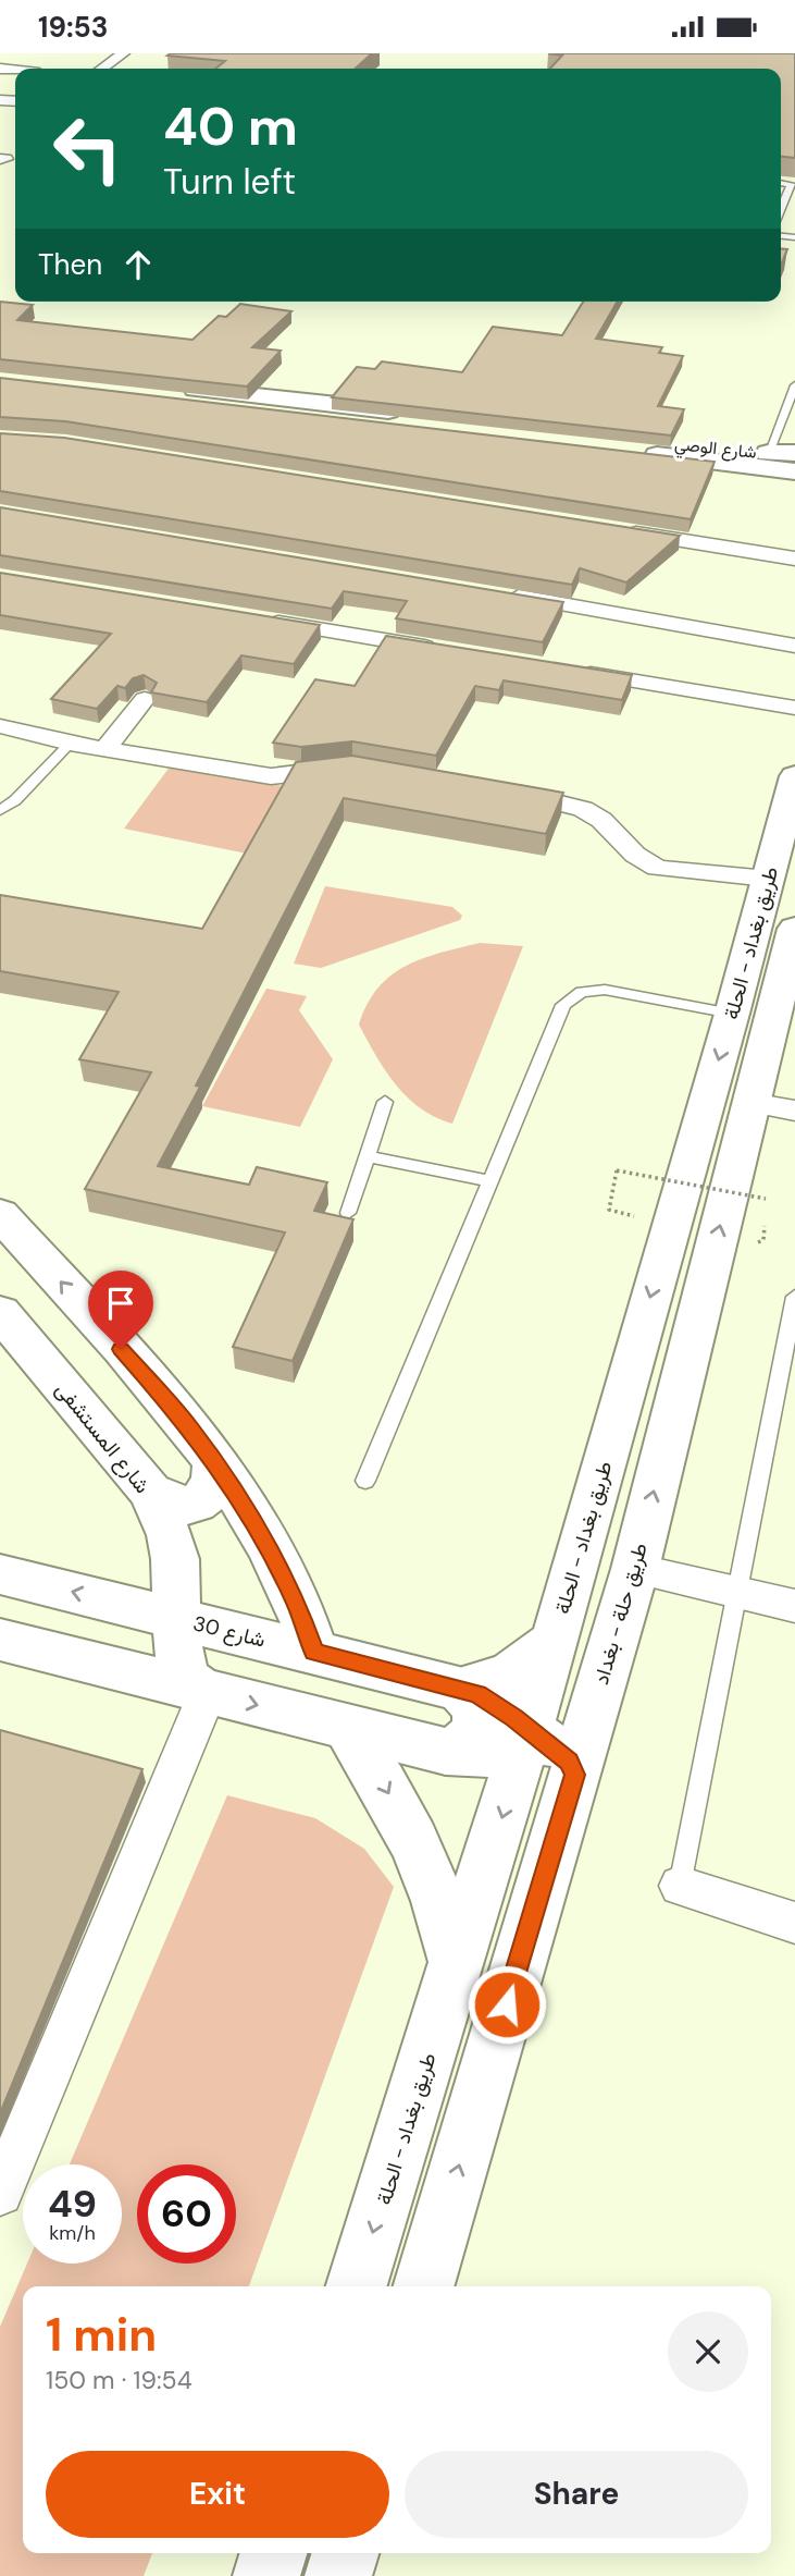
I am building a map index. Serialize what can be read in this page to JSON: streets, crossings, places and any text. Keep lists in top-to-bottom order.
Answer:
{
  "streets": {
    "main road": [
      "شارع الوصي",
      "طريق بغداد - الحلة",
      "شارع المستشفى",
      "طريق حلة - بغداد",
      "شارع 30"
    ]
  },
  "crossings": [
    ["طريق بغداد - الحلة", "طريق حلة - بغداد"],
    ["طريق بغداد - الحلة", "شارع 30"],
    ["شارع المستشفى", "شارع 30"],
    ["طريق حلة - بغداد", "شارع 30"]
  ],
  "one_way": ["طريق بغداد - الحلة", "طريق حلة - بغداد"],
  "page": {
    "status": "19:53",
    "turn": ["40 m", "Turn left"],
    "then": "Then",
    "speed": "49 km/h",
    "limit": "60",
    "heading": ["1 min", "150 m · 19:54"],
    "buttons": ["Exit", "Share"]
  }
}
